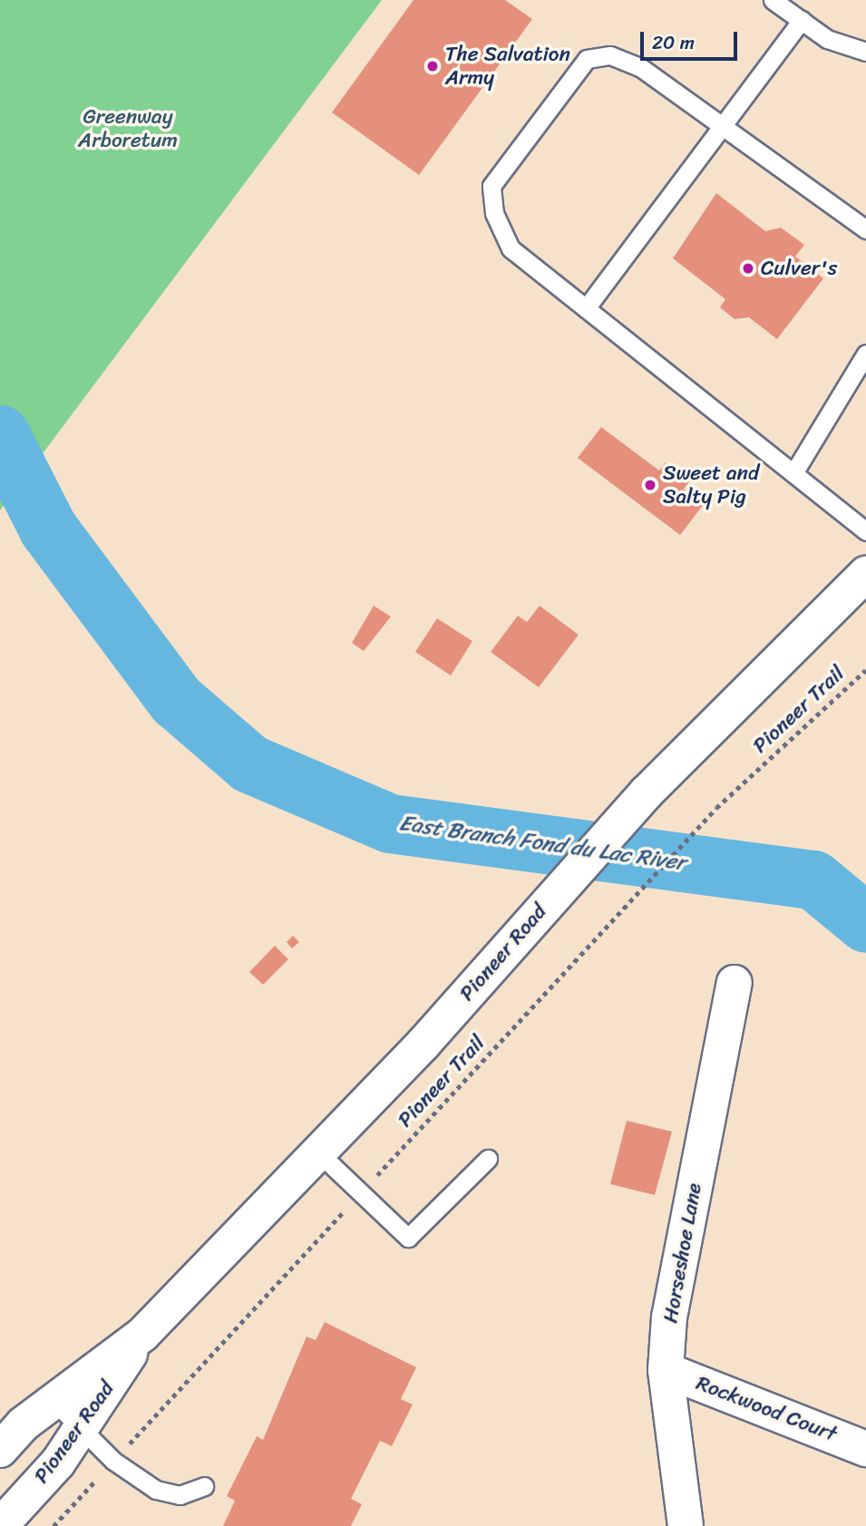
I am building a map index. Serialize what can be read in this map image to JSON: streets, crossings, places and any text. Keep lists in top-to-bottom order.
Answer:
{
  "streets": {
    "main road": ["Pioneer Road", "Horseshoe Lane", "Rockwood Court"],
    "path": ["Pioneer Trail"]
  },
  "crossings": [
    ["Horseshoe Lane", "Rockwood Court"]
  ],
  "water": ["East Branch Fond du Lac River"],
  "parks": ["Greenway Arboretum"],
  "places": ["The Salvation Army", "Culver's", "Sweet and Salty Pig"],
  "scale_bar": "20 m"
}
